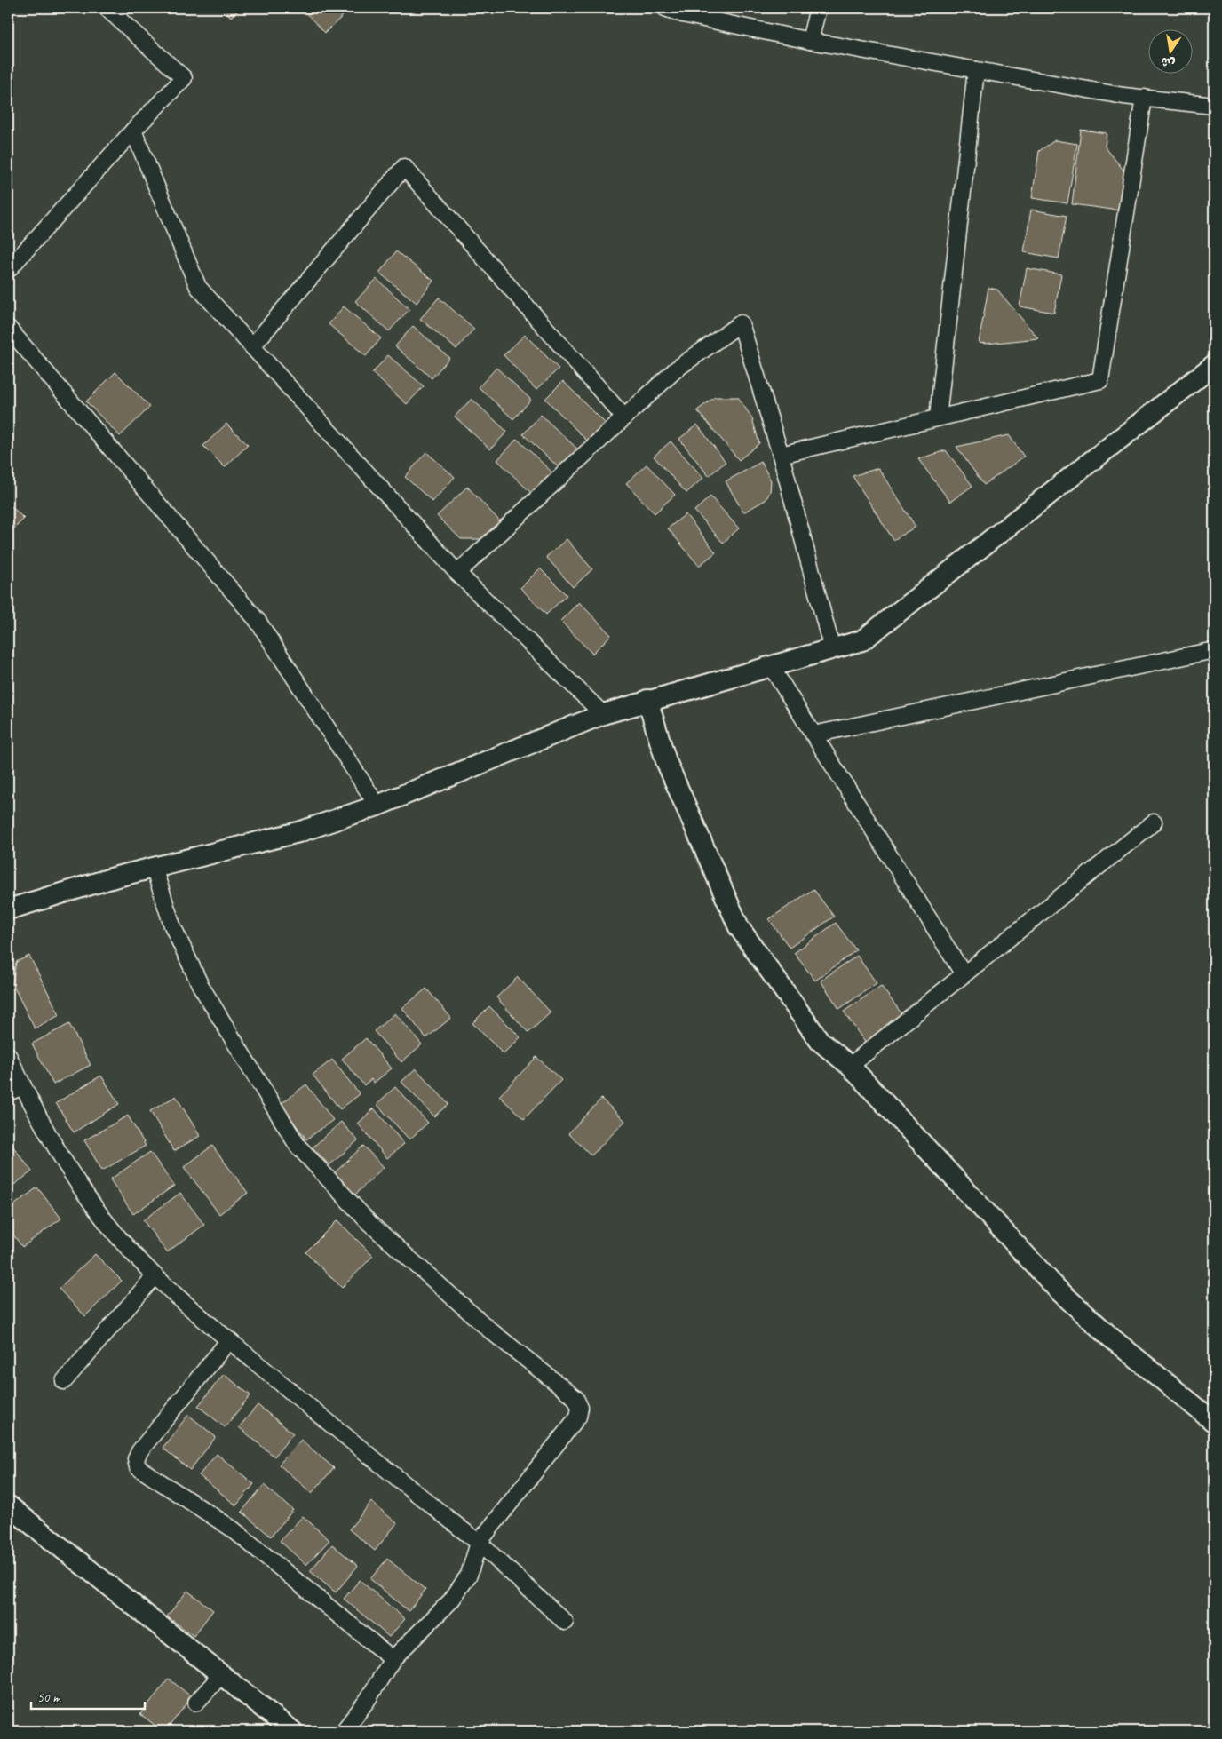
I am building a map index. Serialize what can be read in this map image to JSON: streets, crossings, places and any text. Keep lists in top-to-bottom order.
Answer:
{
  "scale_bar": "50 m",
  "north": "bottom"
}
